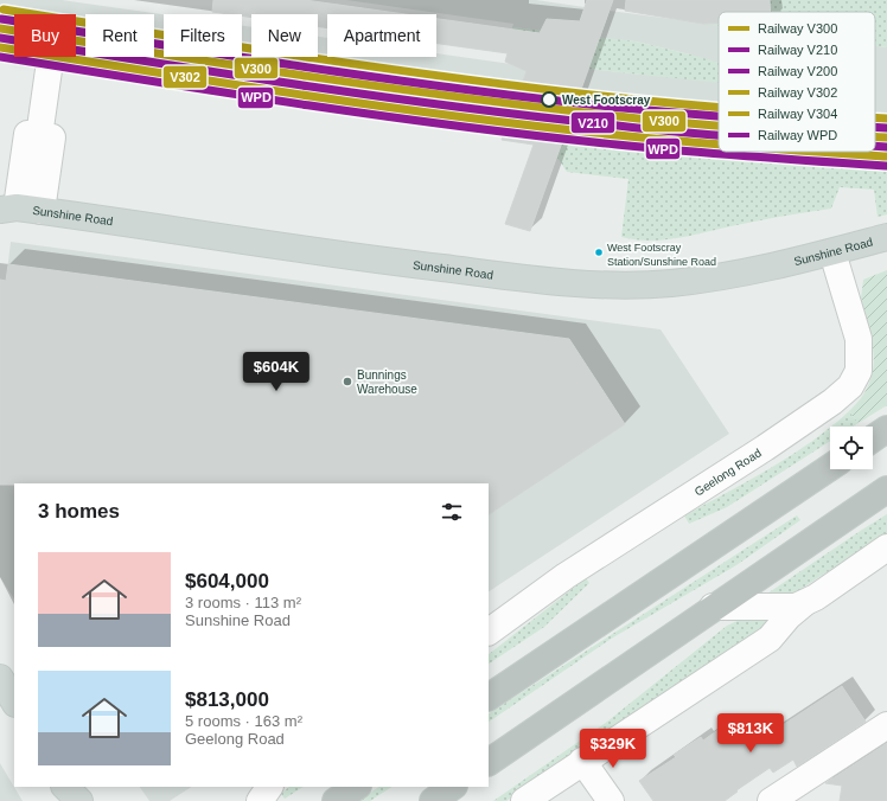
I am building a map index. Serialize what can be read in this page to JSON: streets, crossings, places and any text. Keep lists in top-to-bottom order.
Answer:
{
  "streets": {
    "main road": ["Sunshine Road"],
    "street": ["Geelong Road"]
  },
  "crossings": [
    ["Sunshine Road", "Geelong Road"]
  ],
  "places": ["West Footscray", "West Footscray Station/Sunshine Road", "Bunnings Warehouse"],
  "lines": [
    "rail line V304",
    "rail line V200",
    "rail line V300",
    "rail line V210",
    "rail line V302",
    "rail line WPD"
  ],
  "legend": [
    "Railway V300",
    "Railway V210",
    "Railway V200",
    "Railway V302",
    "Railway V304",
    "Railway WPD"
  ],
  "page": {
    "chip": [
      "Buy",
      "Rent",
      "Filters",
      "New",
      "Apartment"
    ],
    "price": ["$604K", "$813K", "$329K"],
    "heading": "3 homes",
    "list": [
      {
        "name": "$604,000",
        "note": "3 rooms · 113 m² · Sunshine Road"
      },
      {
        "name": "$813,000",
        "note": "5 rooms · 163 m² · Geelong Road"
      }
    ]
  }
}
